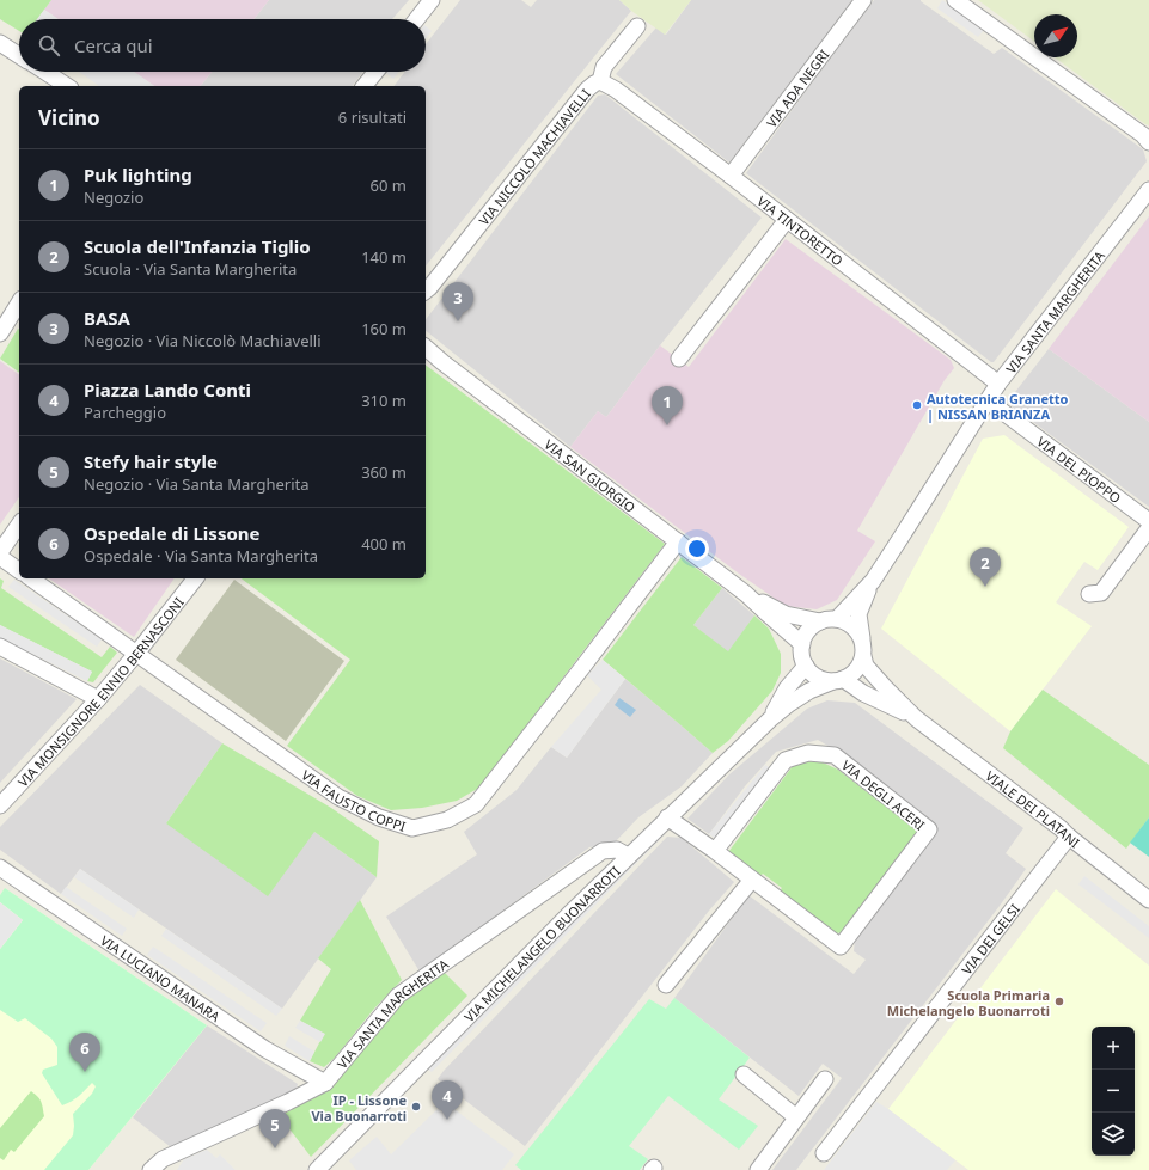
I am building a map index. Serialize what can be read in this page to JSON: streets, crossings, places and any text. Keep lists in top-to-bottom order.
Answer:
{
  "streets": {
    "street": [
      "VIA ADA NEGRI",
      "VIA NICCOLÒ MACHIAVELLI",
      "VIA TINTORETTO",
      "VIA SANTA MARGHERITA",
      "VIA DEL PIOPPO",
      "VIA SAN GIORGIO",
      "VIA MONSIGNORE ENNIO BERNASCONI",
      "VIA DEGLI ACERI",
      "VIA FAUSTO COPPI",
      "VIALE DEI PLATANI",
      "VIA DEI GELSI",
      "VIA MICHELANGELO BUONARROTI",
      "VIA LUCIANO MANARA"
    ]
  },
  "crossings": [
    ["VIA ADA NEGRI", "VIA TINTORETTO"],
    ["VIA NICCOLÒ MACHIAVELLI", "VIA TINTORETTO"],
    ["VIA TINTORETTO", "VIA SANTA MARGHERITA"],
    ["VIA SANTA MARGHERITA", "VIA DEL PIOPPO"],
    ["VIA SANTA MARGHERITA", "VIA SAN GIORGIO"],
    ["VIA SANTA MARGHERITA", "VIALE DEI PLATANI"],
    ["VIA SANTA MARGHERITA", "VIA MICHELANGELO BUONARROTI"],
    ["VIA SANTA MARGHERITA", "VIA LUCIANO MANARA"],
    ["VIA SAN GIORGIO", "VIA FAUSTO COPPI"],
    ["VIA SAN GIORGIO", "VIALE DEI PLATANI"],
    ["VIA SAN GIORGIO", "VIA MICHELANGELO BUONARROTI"],
    ["VIA MONSIGNORE ENNIO BERNASCONI", "VIA FAUSTO COPPI"],
    ["VIA DEGLI ACERI", "VIA MICHELANGELO BUONARROTI"],
    ["VIALE DEI PLATANI", "VIA DEI GELSI"],
    ["VIALE DEI PLATANI", "VIA MICHELANGELO BUONARROTI"]
  ],
  "places": ["Autotecnica Granetto | NISSAN BRIANZA", "Scuola Primaria Michelangelo Buonarroti", "IP - Lissone Via Buonarroti"],
  "north": "top right",
  "page": {
    "search": "Cerca qui",
    "heading": ["Vicino", "6 risultati"],
    "list": [
      {
        "mark": "1",
        "name": "Puk lighting",
        "note": "Negozio",
        "value": "60 m"
      },
      {
        "mark": "2",
        "name": "Scuola dell'Infanzia Tiglio",
        "note": "Scuola · Via Santa Margherita",
        "value": "140 m"
      },
      {
        "mark": "3",
        "name": "BASA",
        "note": "Negozio · Via Niccolò Machiavelli",
        "value": "160 m"
      },
      {
        "mark": "4",
        "name": "Piazza Lando Conti",
        "note": "Parcheggio",
        "value": "310 m"
      },
      {
        "mark": "5",
        "name": "Stefy hair style",
        "note": "Negozio · Via Santa Margherita",
        "value": "360 m"
      },
      {
        "mark": "6",
        "name": "Ospedale di Lissone",
        "note": "Ospedale · Via Santa Margherita",
        "value": "400 m"
      }
    ],
    "pins": [
      "3",
      "1",
      "2",
      "6",
      "4",
      "5"
    ],
    "map_buttons": ["+", "−"]
  }
}
